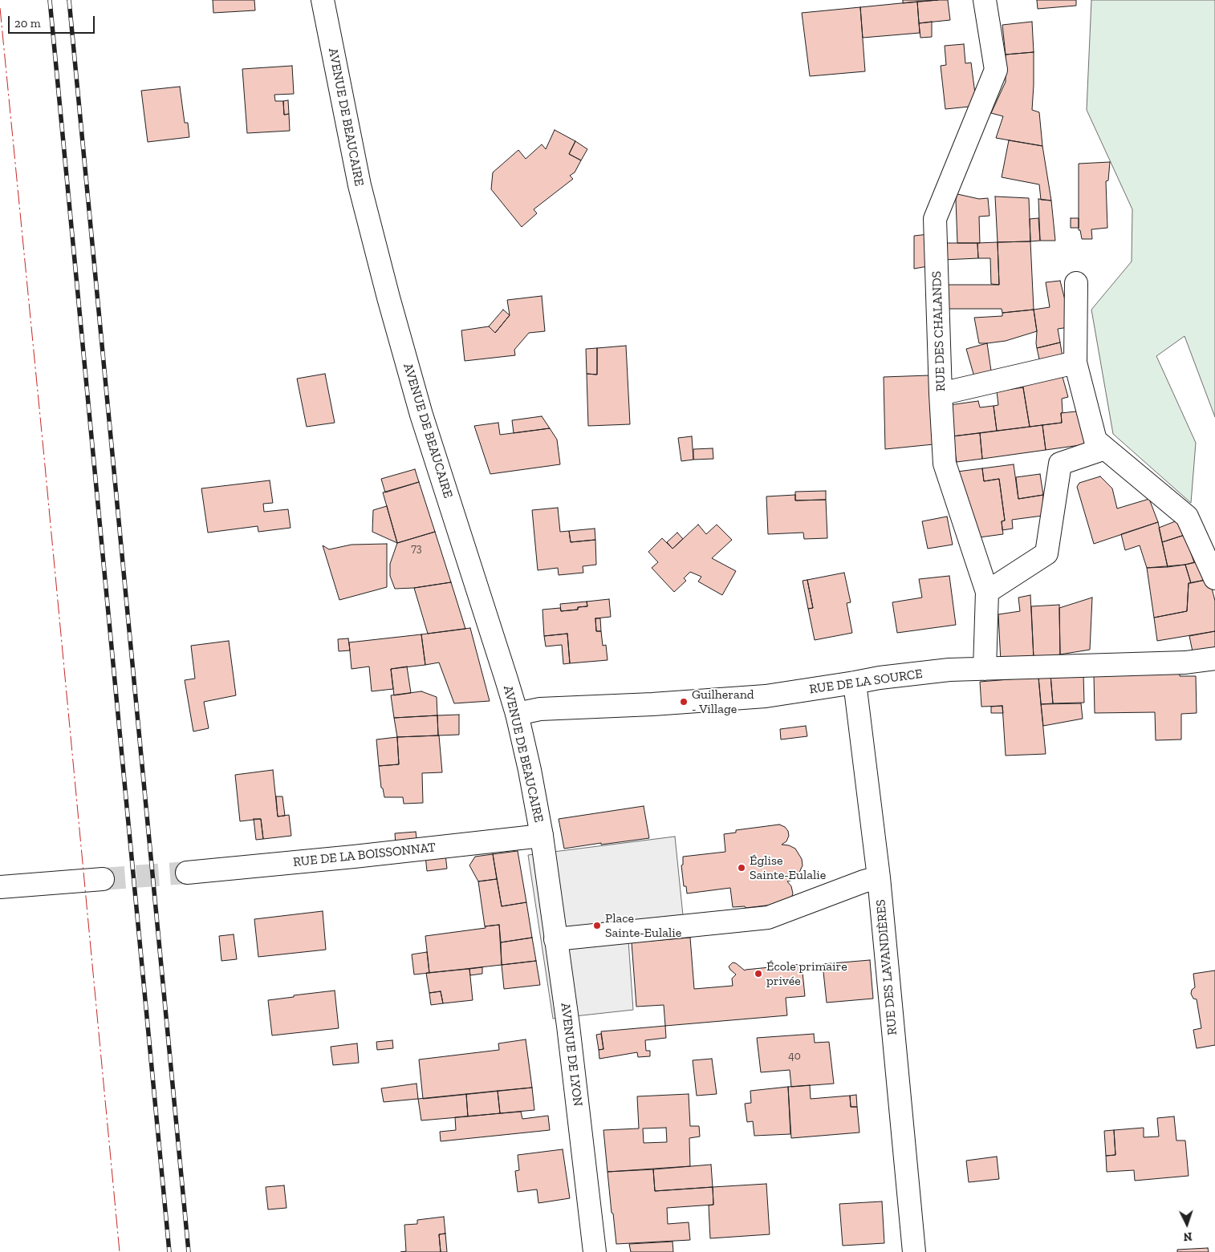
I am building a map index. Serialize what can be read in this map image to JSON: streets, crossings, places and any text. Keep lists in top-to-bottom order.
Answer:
{
  "streets": {
    "street": [
      "AVENUE DE BEAUCAIRE",
      "RUE DES CHALANDS",
      "RUE DE LA SOURCE",
      "RUE DE LA BOISSONNAT",
      "RUE DES LAVANDIÈRES",
      "AVENUE DE LYON"
    ]
  },
  "crossings": [
    ["AVENUE DE BEAUCAIRE", "RUE DE LA SOURCE"],
    ["AVENUE DE BEAUCAIRE", "RUE DE LA BOISSONNAT"],
    ["AVENUE DE BEAUCAIRE", "AVENUE DE LYON"],
    ["RUE DES CHALANDS", "RUE DE LA SOURCE"],
    ["RUE DE LA SOURCE", "RUE DES LAVANDIÈRES"]
  ],
  "places": [
    "Guilherand - Village",
    "Église Sainte-Eulalie",
    "Place Sainte-Eulalie",
    "École primaire privée"
  ],
  "house_numbers": ["73", "40"],
  "scale_bar": "20 m",
  "north": "bottom"
}
